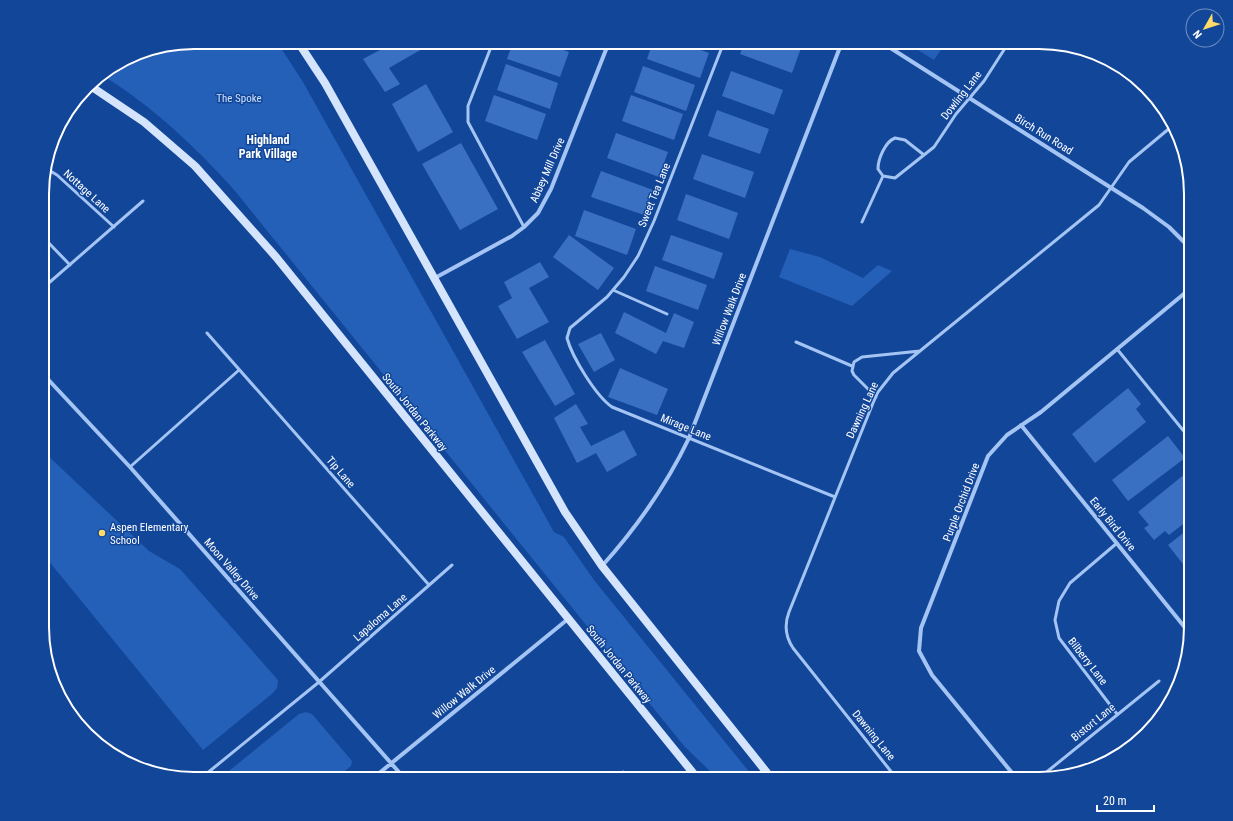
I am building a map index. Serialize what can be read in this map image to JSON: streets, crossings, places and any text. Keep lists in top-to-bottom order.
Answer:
{
  "streets": {
    "street": [
      "Birch Run Road",
      "Abbey Mill Drive",
      "Willow Walk Drive",
      "South Jordan Parkway",
      "Purple Orchid Drive",
      "Early Bird Drive",
      "Moon Valley Drive"
    ],
    "lane": [
      "Dowling Lane",
      "Nottage Lane",
      "Sweet Tea Lane",
      "Dawning Lane",
      "Mirage Lane",
      "Tip Lane",
      "Lapaloma Lane",
      "Bilberry Lane",
      "Bistort Lane"
    ]
  },
  "crossings": [
    ["Dowling Lane", "Birch Run Road"],
    ["Birch Run Road", "Dawning Lane"],
    ["Sweet Tea Lane", "Mirage Lane"],
    ["Willow Walk Drive", "South Jordan Parkway"],
    ["Willow Walk Drive", "Mirage Lane"],
    ["Willow Walk Drive", "Moon Valley Drive"],
    ["Dawning Lane", "Mirage Lane"],
    ["Tip Lane", "Lapaloma Lane"],
    ["Purple Orchid Drive", "Early Bird Drive"],
    ["Early Bird Drive", "Bilberry Lane"],
    ["Moon Valley Drive", "Lapaloma Lane"],
    ["Bilberry Lane", "Bistort Lane"]
  ],
  "districts": ["Highland Park Village"],
  "parks": ["The Spoke"],
  "places": ["Aspen Elementary School"],
  "scale_bar": "20 m",
  "north": "bottom left"
}
